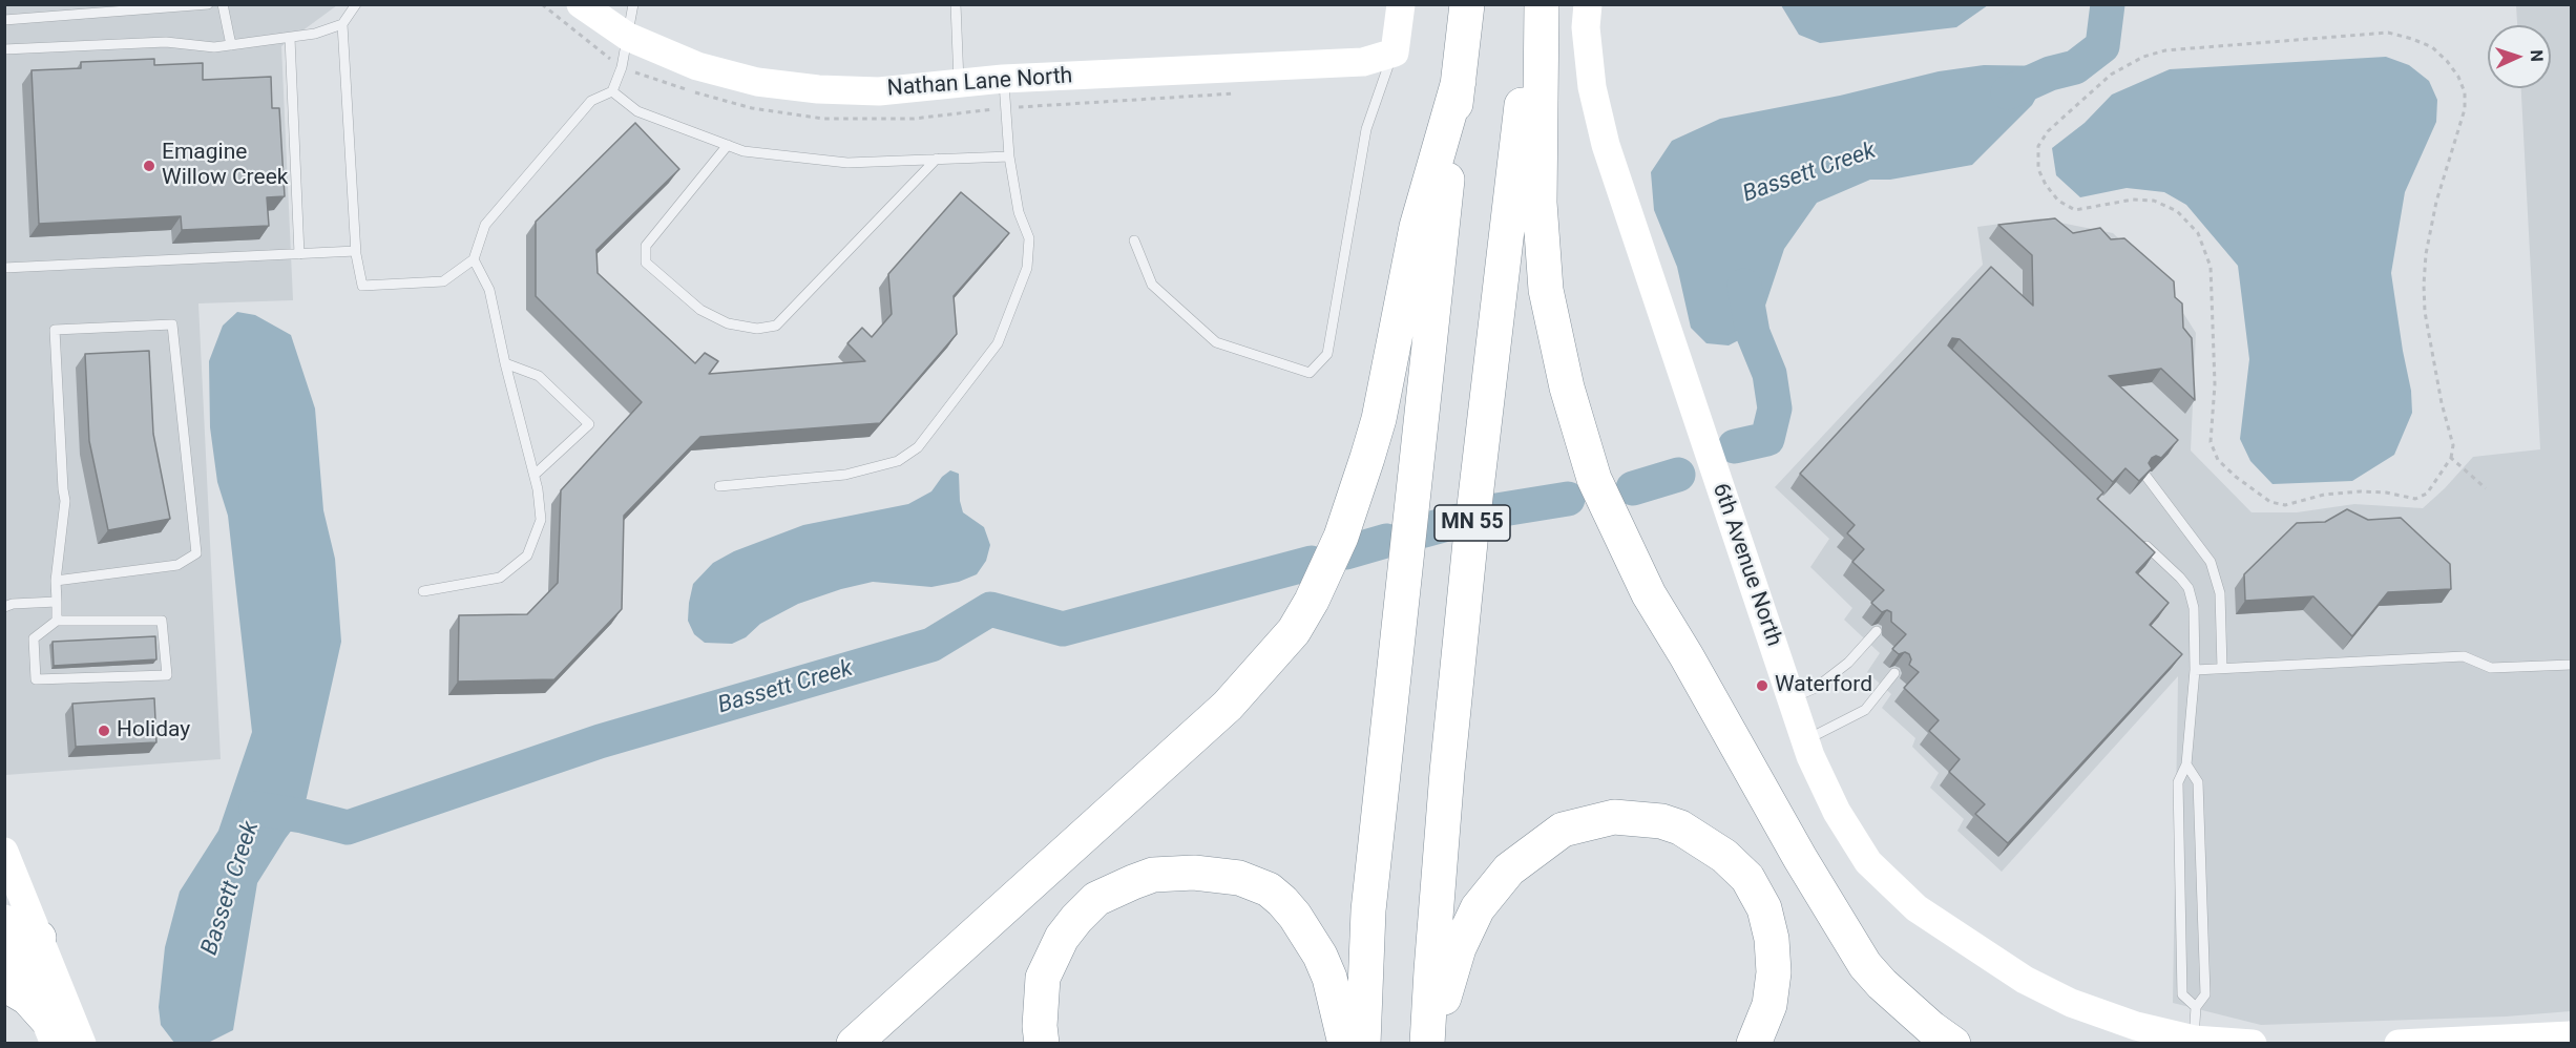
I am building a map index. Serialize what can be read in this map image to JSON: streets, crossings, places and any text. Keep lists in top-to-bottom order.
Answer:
{
  "streets": {
    "highway": ["MN 55"],
    "street": ["Nathan Lane North", "6th Avenue North"]
  },
  "water": ["Bassett Creek"],
  "places": ["Emagine Willow Creek", "Waterford", "Holiday"],
  "north": "right"
}
